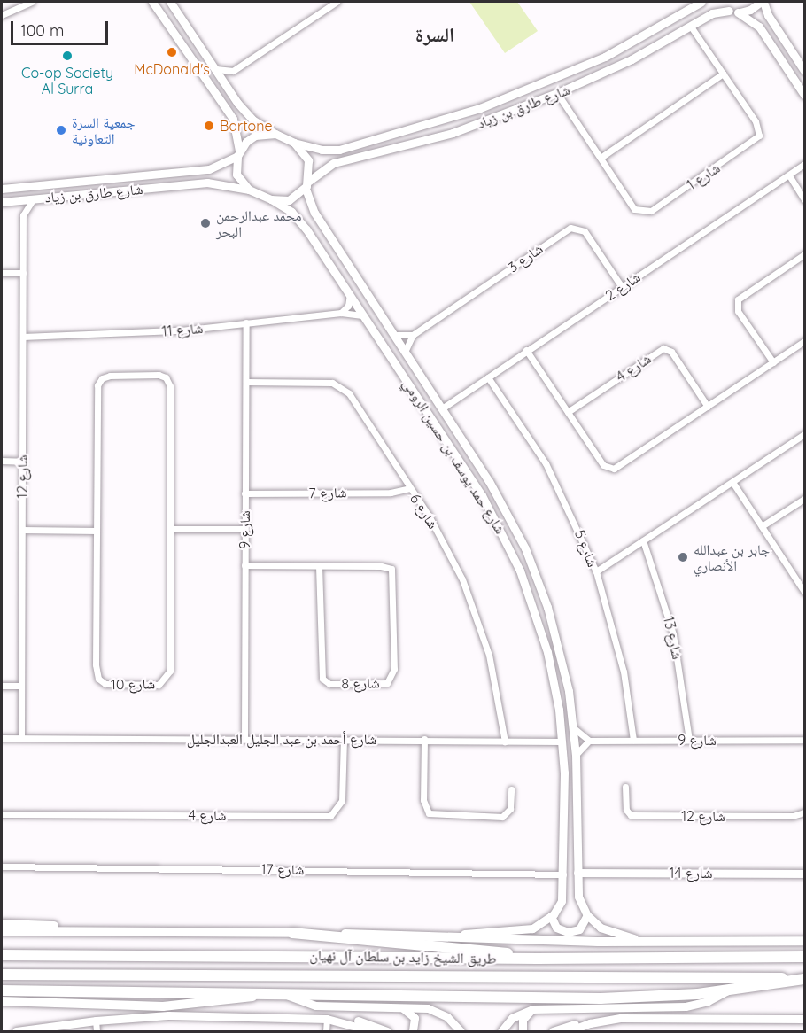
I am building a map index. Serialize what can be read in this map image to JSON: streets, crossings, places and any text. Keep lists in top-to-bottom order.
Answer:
{
  "streets": {
    "highway": ["طريق الشيخ زايد بن سلطان آل نهيان"],
    "street": [
      "شارع طارق بن زياد",
      "شارع 1",
      "شارع 3",
      "شارع 2",
      "شارع 11",
      "شارع 4",
      "شارع حمد يوسف بن حسين الرومي",
      "شارع 12",
      "شارع 7",
      "شارع 6",
      "شارع 9",
      "شارع 5",
      "شارع 13",
      "شارع 8",
      "شارع 10",
      "شارع أحمد بن عبد الجليل العبدالجليل",
      "شارع 17",
      "شارع 14"
    ]
  },
  "crossings": [
    ["شارع طارق بن زياد", "شارع 1"],
    ["شارع طارق بن زياد", "شارع حمد يوسف بن حسين الرومي"],
    ["شارع 3", "شارع 2"],
    ["شارع 2", "شارع حمد يوسف بن حسين الرومي"],
    ["شارع 2", "شارع 5"],
    ["شارع 11", "شارع حمد يوسف بن حسين الرومي"],
    ["شارع 11", "شارع 12"],
    ["شارع 11", "شارع 9"],
    ["شارع 4", "شارع أحمد بن عبد الجليل العبدالجليل"],
    ["شارع حمد يوسف بن حسين الرومي", "شارع أحمد بن عبد الجليل العبدالجليل"],
    ["شارع حمد يوسف بن حسين الرومي", "شارع 17"],
    ["شارع حمد يوسف بن حسين الرومي", "شارع 14"],
    ["شارع 12", "شارع أحمد بن عبد الجليل العبدالجليل"],
    ["شارع 7", "شارع 6"],
    ["شارع 7", "شارع 9"],
    ["شارع 6", "شارع 9"],
    ["شارع 6", "شارع أحمد بن عبد الجليل العبدالجليل"],
    ["شارع 9", "شارع 5"],
    ["شارع 9", "شارع 13"],
    ["شارع 9", "شارع 8"],
    ["شارع 9", "شارع أحمد بن عبد الجليل العبدالجليل"]
  ],
  "districts": ["السرة"],
  "places": [
    "McDonald's",
    "Co-op Society Al Surra",
    "Bartone",
    "جمعية السرة التعاونية",
    "محمد عبدالرحمن البحر",
    "جابر بن عبدالله الأنصاري"
  ],
  "scale_bar": "100 m"
}
